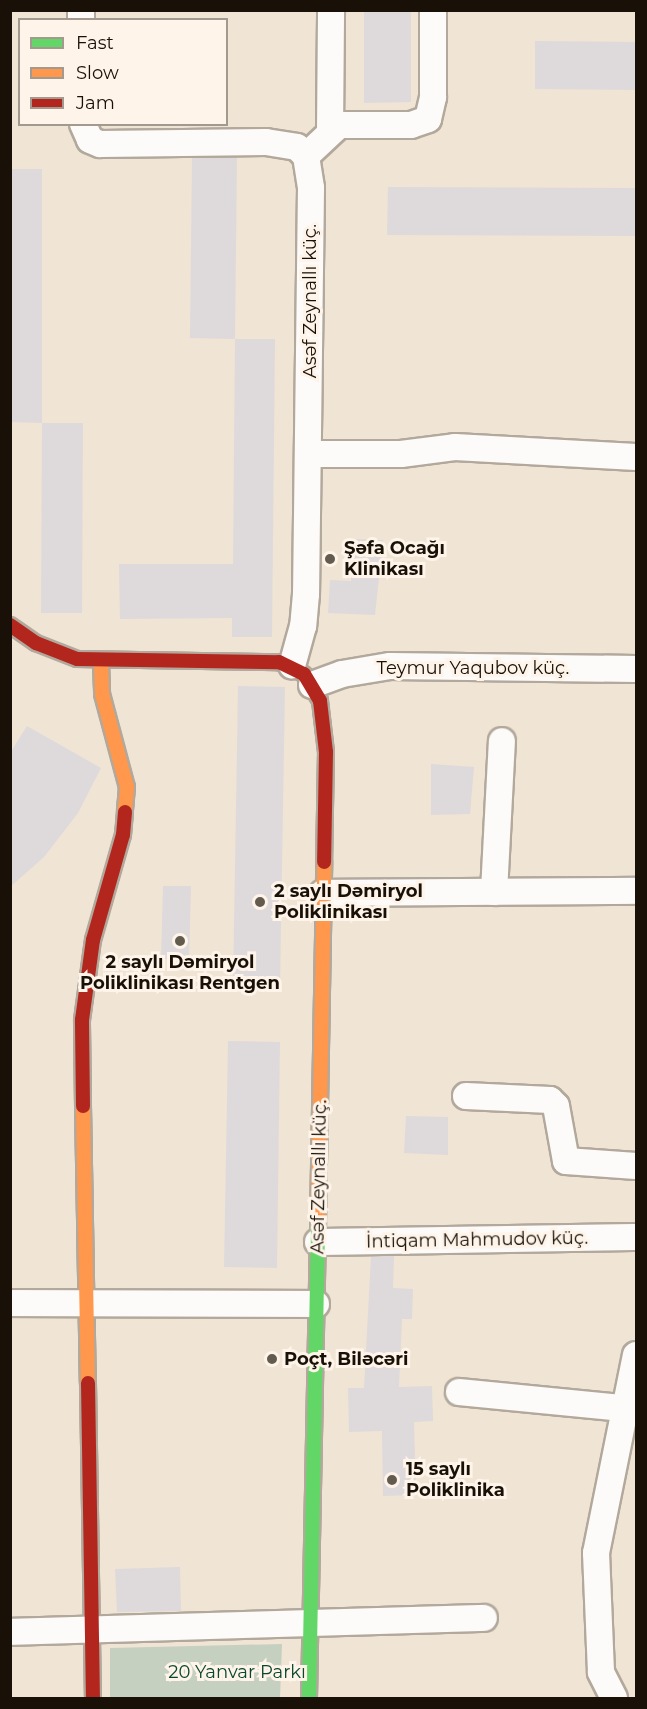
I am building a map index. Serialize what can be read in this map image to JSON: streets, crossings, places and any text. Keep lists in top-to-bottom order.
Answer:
{
  "streets": {
    "main road": ["Asəf Zeynallı küç."],
    "street": ["Teymur Yaqubov küç.", "İntiqam Mahmudov küç."]
  },
  "crossings": [
    ["Asəf Zeynallı küç.", "Teymur Yaqubov küç."],
    ["Asəf Zeynallı küç.", "İntiqam Mahmudov küç."]
  ],
  "parks": ["20 Yanvar Parkı"],
  "places": [
    "Şəfa Ocağı Klinikası",
    "2 saylı Dəmiryol Poliklinikası",
    "2 saylı Dəmiryol Poliklinikası Rentgen",
    "Poçt, Biləcəri",
    "15 saylı Poliklinika"
  ],
  "legend": ["Fast", "Slow", "Jam"]
}
